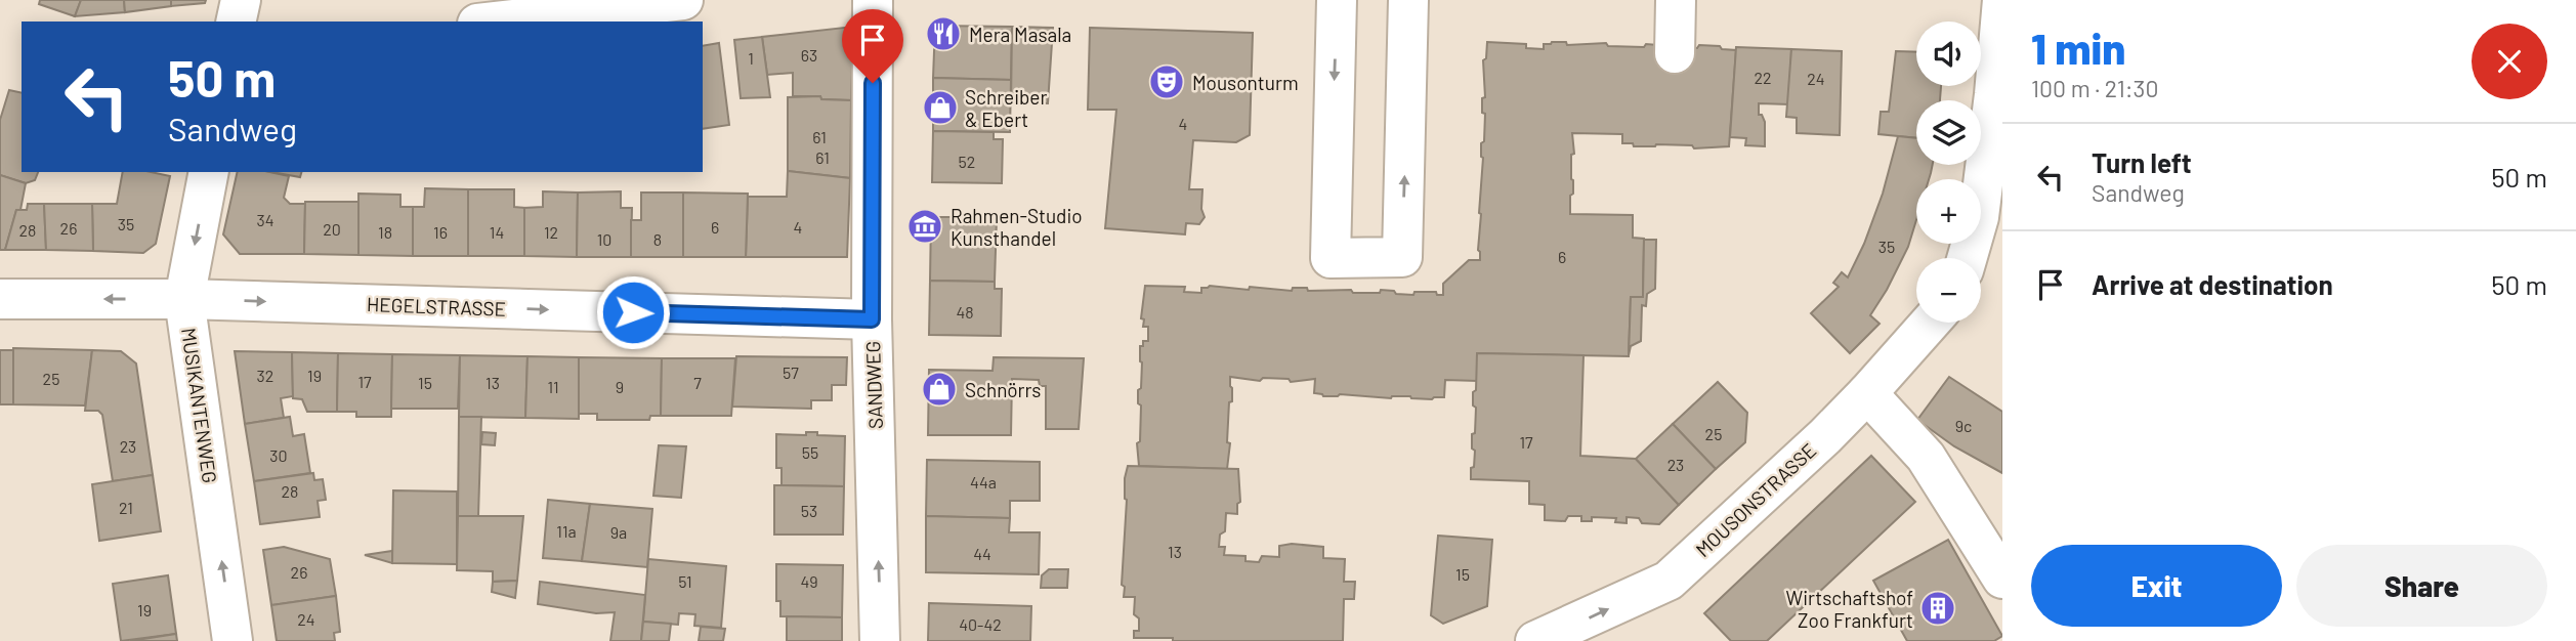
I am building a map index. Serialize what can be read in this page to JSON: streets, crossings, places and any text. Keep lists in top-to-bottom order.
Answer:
{
  "streets": {
    "street": [
      "HEGELSTRASSE",
      "SANDWEG",
      "MUSIKANTENWEG",
      "MOUSONSTRASSE"
    ]
  },
  "crossings": [
    ["HEGELSTRASSE", "SANDWEG"],
    ["HEGELSTRASSE", "MUSIKANTENWEG"]
  ],
  "one_way": ["SANDWEG", "MOUSONSTRASSE"],
  "places": {
    "restaurant": ["Mera Masala"],
    "theatre": ["Mousonturm"],
    "shop": ["Schreiber & Ebert", "Schnörrs"],
    "museum": ["Rahmen-Studio Kunsthandel"],
    "building": ["Wirtschaftshof Zoo Frankfurt"]
  },
  "house_numbers": [
    "63",
    "1",
    "22",
    "24",
    "4",
    "61",
    "61",
    "52",
    "34",
    "35",
    "6",
    "4",
    "26",
    "20",
    "28",
    "18",
    "16",
    "14",
    "12",
    "10",
    "8",
    "35",
    "6",
    "48",
    "57",
    "32",
    "19",
    "25",
    "17",
    "15",
    "13",
    "7",
    "11",
    "9",
    "9c",
    "25",
    "17",
    "23",
    "55",
    "30",
    "23",
    "44a",
    "28",
    "21",
    "53",
    "11a",
    "9a",
    "13",
    "44",
    "26",
    "15",
    "51",
    "49",
    "19",
    "24",
    "40-42"
  ],
  "page": {
    "heading": ["1 min", "100 m · 21:30"],
    "map_buttons": ["+", "−"],
    "turn": ["50 m", "Sandweg"],
    "list": [
      {
        "name": "Turn left",
        "note": "Sandweg",
        "value": "50 m"
      },
      {
        "name": "Arrive at destination",
        "value": "50 m"
      }
    ],
    "buttons": ["Exit", "Share"]
  }
}
